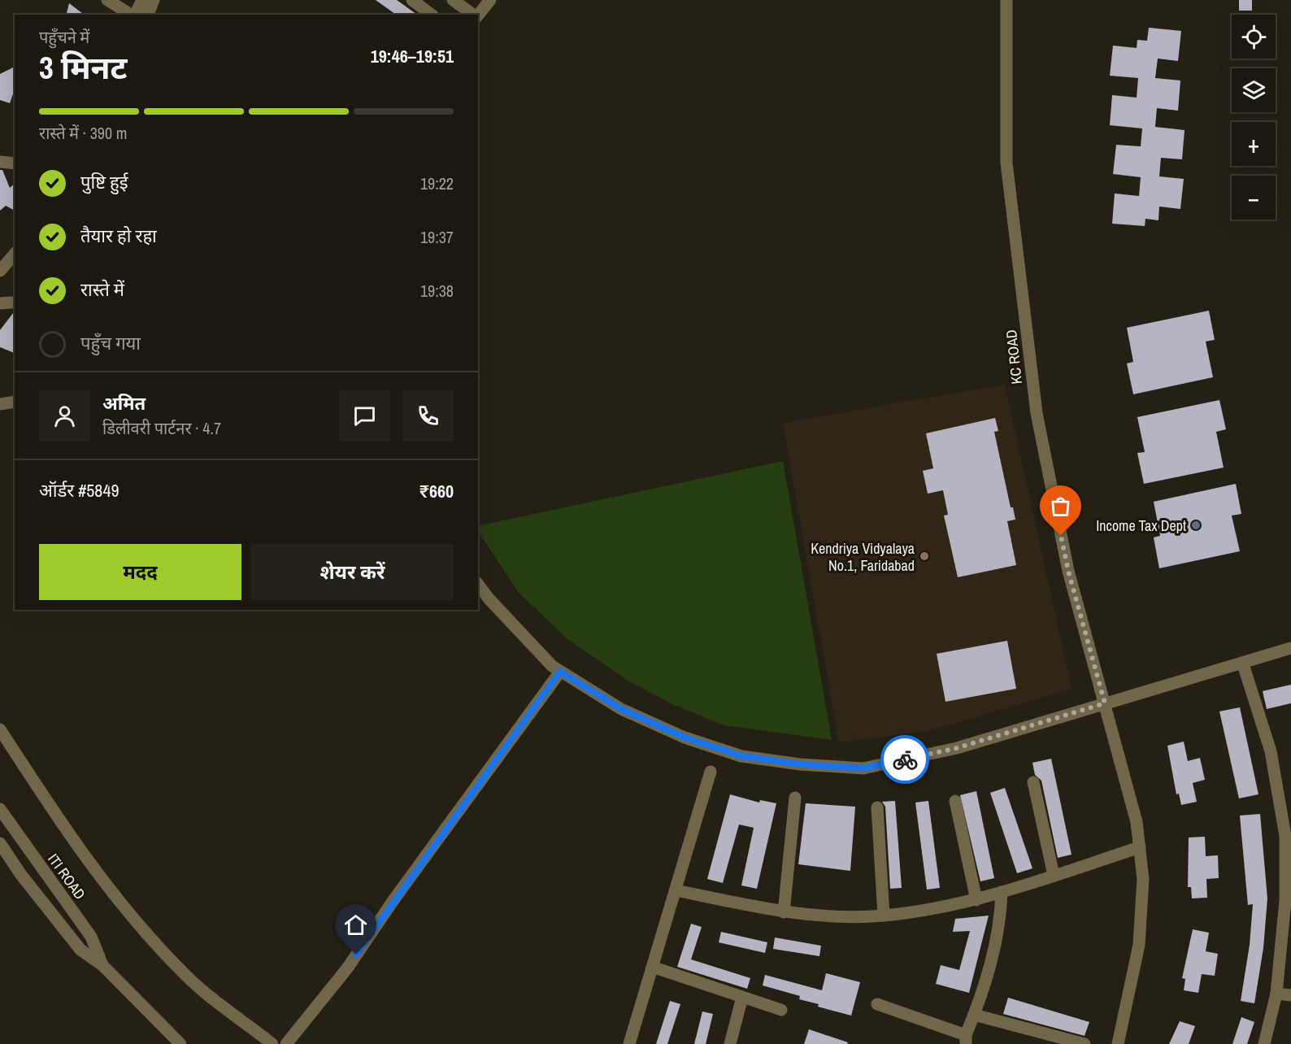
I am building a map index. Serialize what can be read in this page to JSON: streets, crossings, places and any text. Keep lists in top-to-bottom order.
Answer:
{
  "streets": {
    "street": ["KC ROAD", "ITI ROAD"]
  },
  "places": ["Income Tax Dept", "Kendriya Vidyalaya No.1, Faridabad"],
  "page": {
    "map_buttons": ["+", "−"],
    "heading": ["3 मिनट", "पहुँचने में", "19:46–19:51"],
    "panel": [
      "अमित",
      "डिलीवरी पार्टनर · 4.7",
      "ऑर्डर #5849",
      "₹660"
    ],
    "bar": "रास्ते में · 390 m",
    "list": [
      ["पुष्टि हुई", "19:22"],
      ["तैयार हो रहा", "19:37"],
      ["रास्ते में", "19:38"],
      "पहुँच गया"
    ],
    "buttons": ["मदद", "शेयर करें"]
  }
}
